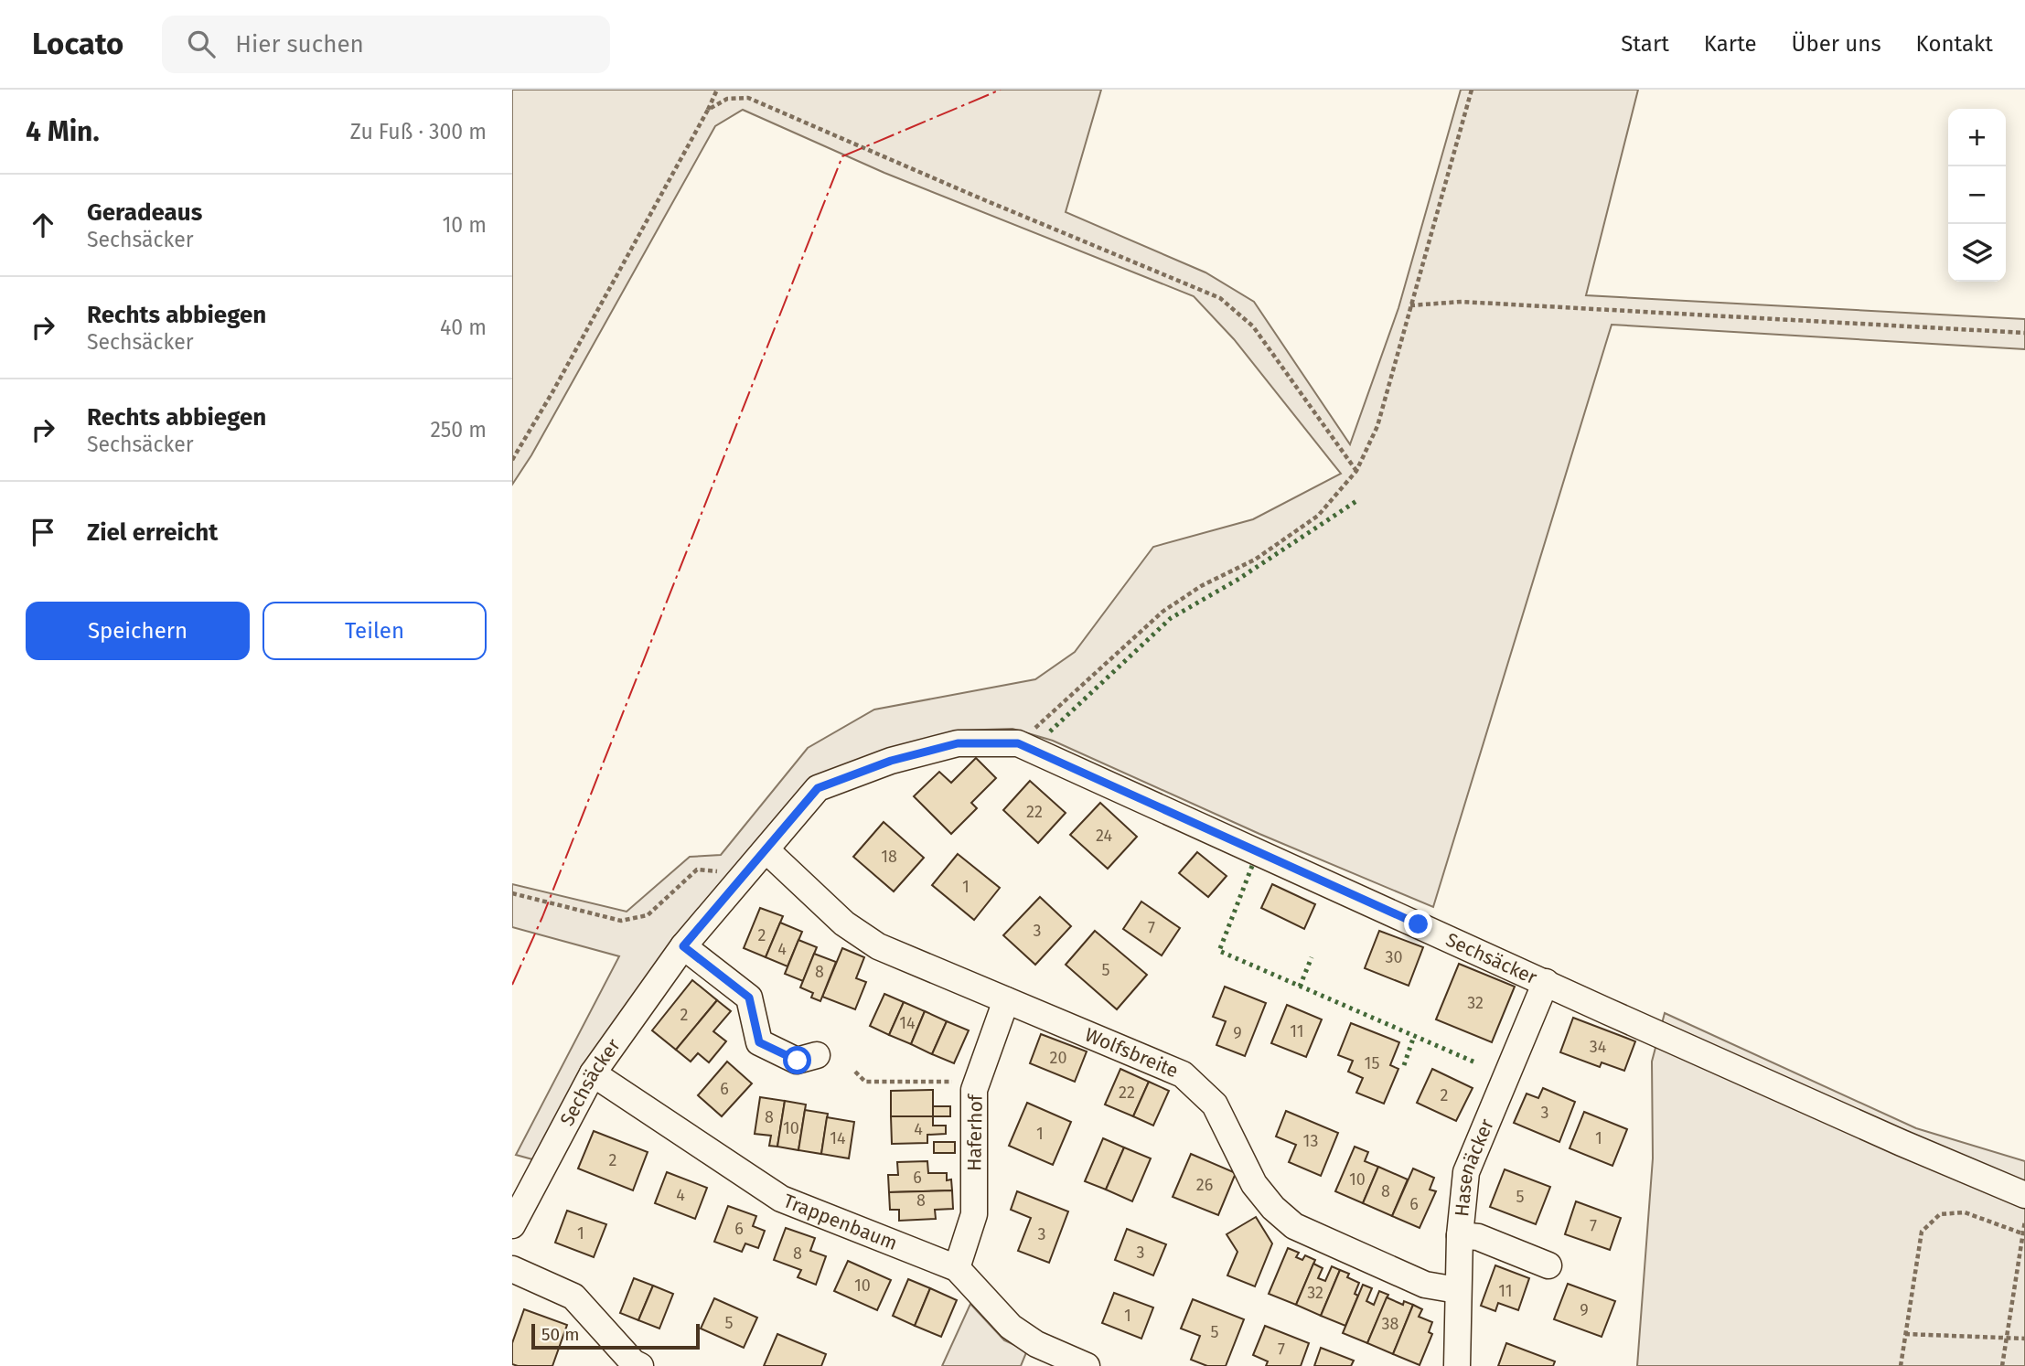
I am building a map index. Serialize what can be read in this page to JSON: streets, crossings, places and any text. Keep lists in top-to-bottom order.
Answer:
{
  "streets": {
    "street": [
      "Sechsäcker",
      "Wolfsbreite",
      "Haferhof",
      "Hasenäcker",
      "Trappenbaum"
    ]
  },
  "crossings": [
    ["Sechsäcker", "Wolfsbreite"],
    ["Sechsäcker", "Hasenäcker"],
    ["Sechsäcker", "Trappenbaum"],
    ["Wolfsbreite", "Haferhof"],
    ["Wolfsbreite", "Hasenäcker"],
    ["Haferhof", "Trappenbaum"]
  ],
  "house_numbers": [
    "22",
    "24",
    "18",
    "1",
    "7",
    "3",
    "2",
    "4",
    "30",
    "5",
    "8",
    "32",
    "2",
    "14",
    "11",
    "9",
    "34",
    "20",
    "15",
    "6",
    "22",
    "2",
    "3",
    "8",
    "10",
    "4",
    "1",
    "14",
    "1",
    "13",
    "2",
    "6",
    "10",
    "26",
    "8",
    "4",
    "5",
    "8",
    "6",
    "7",
    "6",
    "1",
    "3",
    "3",
    "8",
    "10",
    "11",
    "32",
    "9",
    "1",
    "5",
    "38",
    "5",
    "7"
  ],
  "scale_bar": "50 m",
  "page": {
    "header": "Locato",
    "search": "Hier suchen",
    "nav": [
      "Start",
      "Karte",
      "Über uns",
      "Kontakt"
    ],
    "heading": ["4 Min.", "Zu Fuß · 300 m"],
    "map_buttons": ["+", "−"],
    "list": [
      ["Geradeaus", "Sechsäcker", "10 m"],
      ["Rechts abbiegen", "Sechsäcker", "40 m"],
      ["Rechts abbiegen", "Sechsäcker", "250 m"],
      "Ziel erreicht"
    ],
    "buttons": ["Speichern", "Teilen"],
    "scale": "50 m"
  }
}
